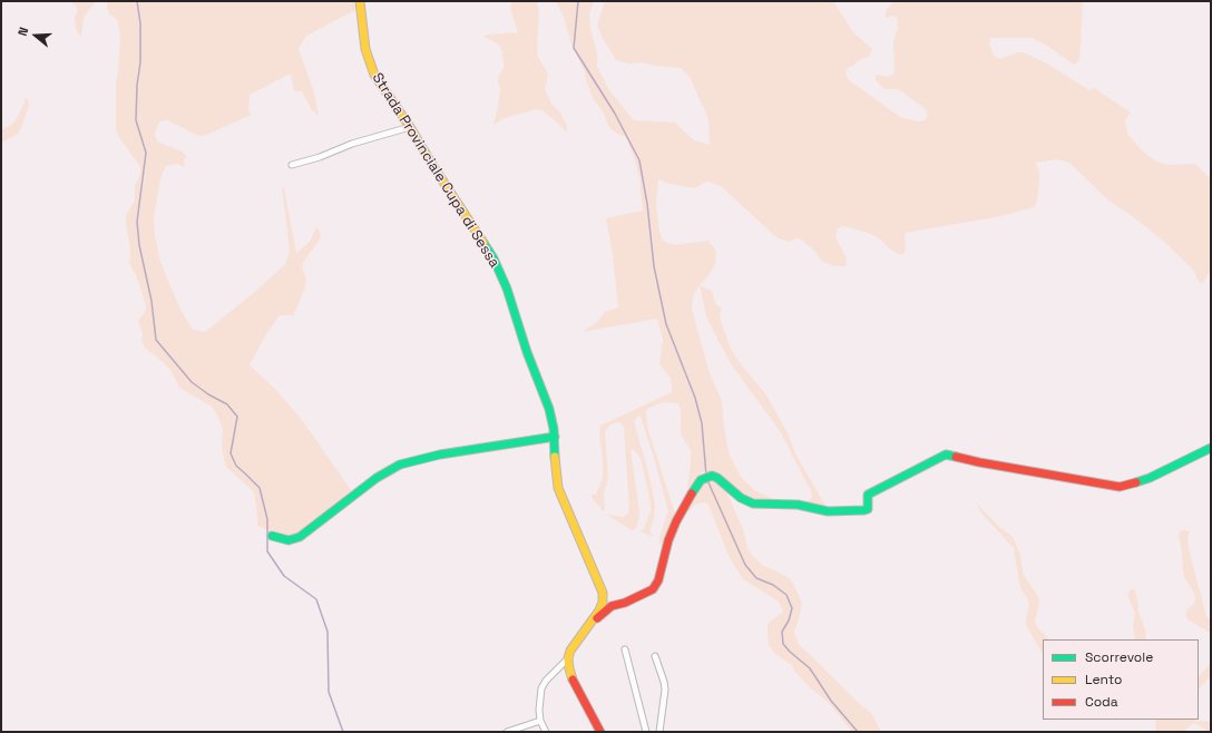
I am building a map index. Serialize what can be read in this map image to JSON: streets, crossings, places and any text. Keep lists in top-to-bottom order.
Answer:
{
  "streets": {
    "street": ["Strada Provinciale Cupa di Sessa"]
  },
  "legend": ["Scorrevole", "Lento", "Coda"],
  "north": "left"
}
